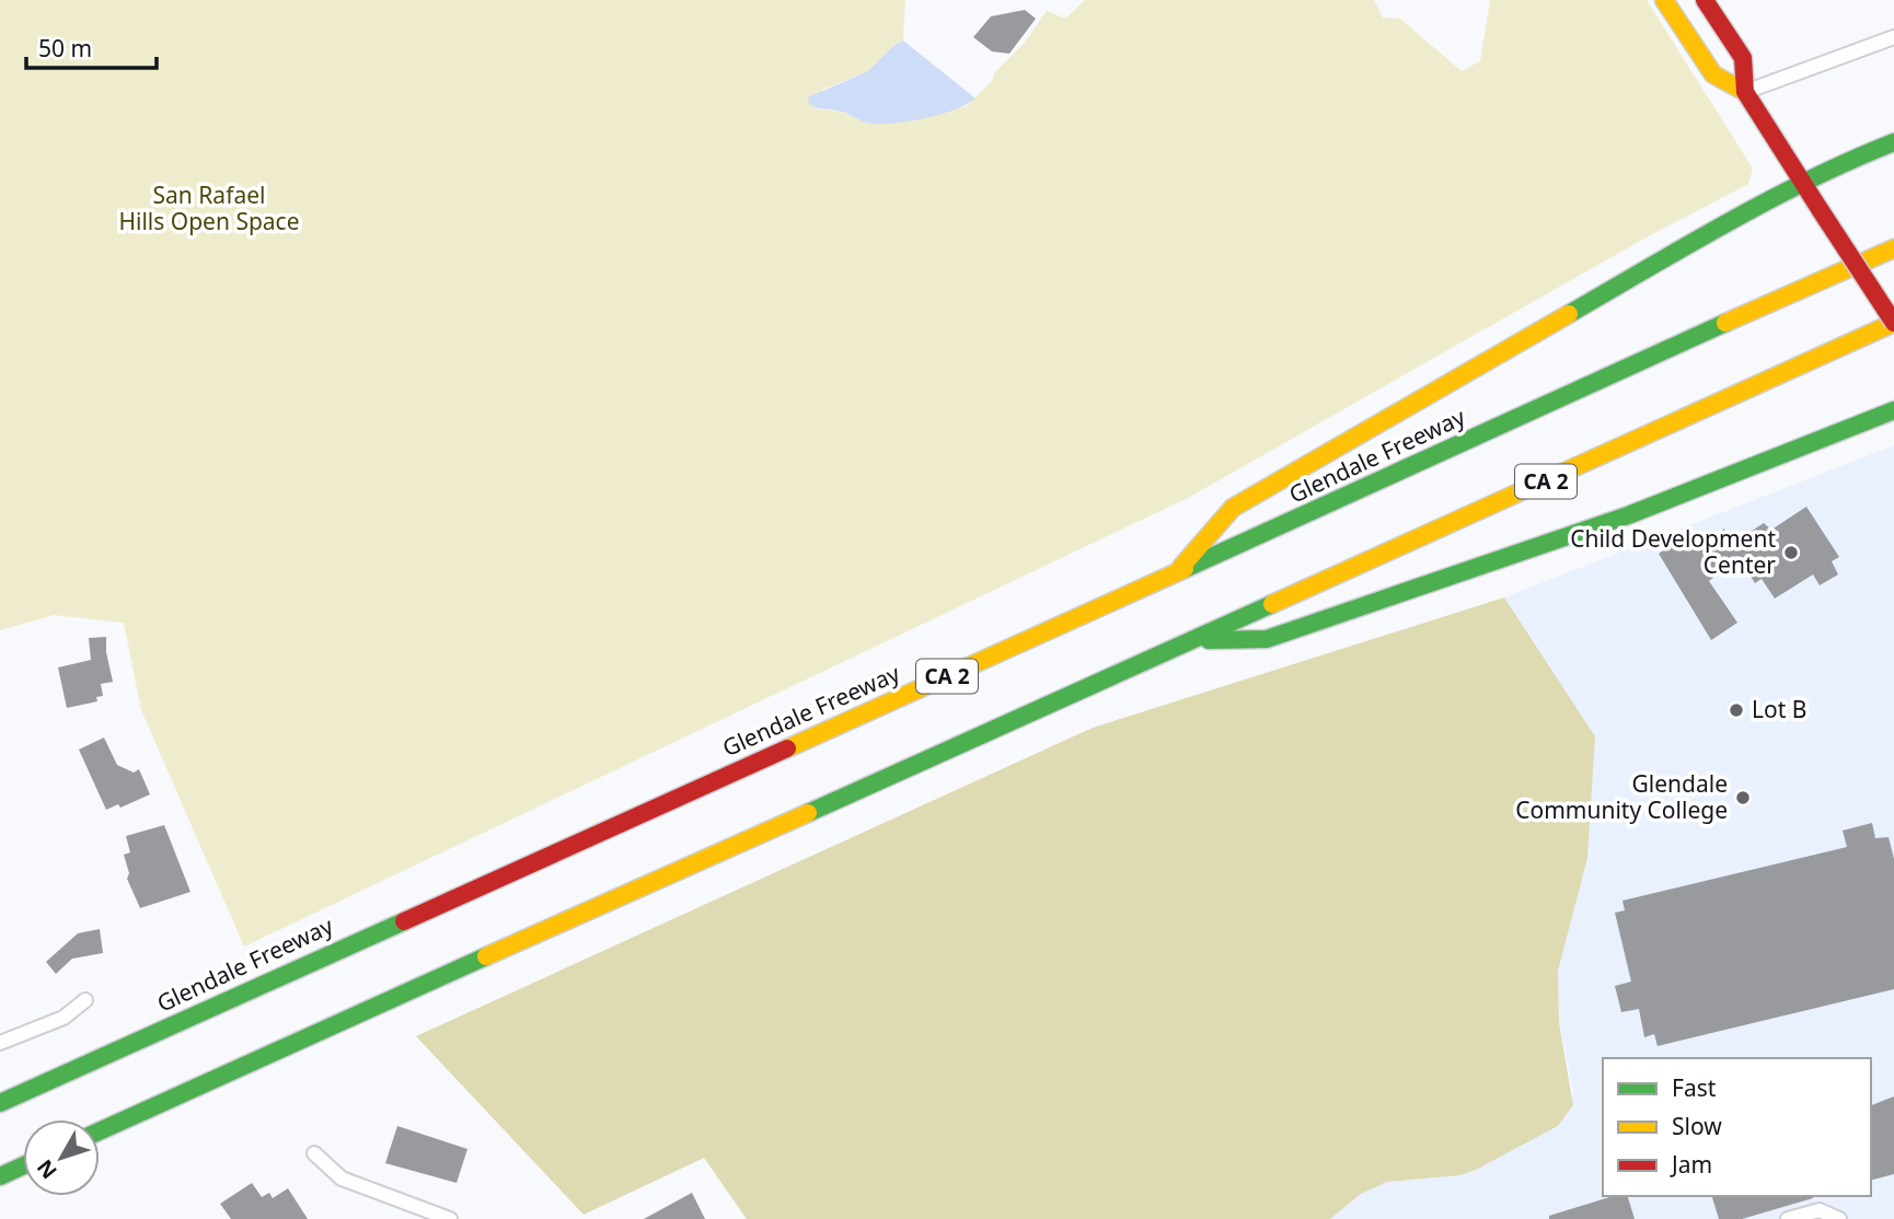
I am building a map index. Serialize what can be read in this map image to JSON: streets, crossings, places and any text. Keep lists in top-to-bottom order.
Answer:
{
  "streets": {
    "main road": ["Glendale Freeway", "CA 2"]
  },
  "parks": ["San Rafael Hills Open Space"],
  "places": ["Child Development Center", "Lot B", "Glendale Community College"],
  "legend": ["Fast", "Slow", "Jam"],
  "scale_bar": "50 m",
  "north": "bottom left"
}
